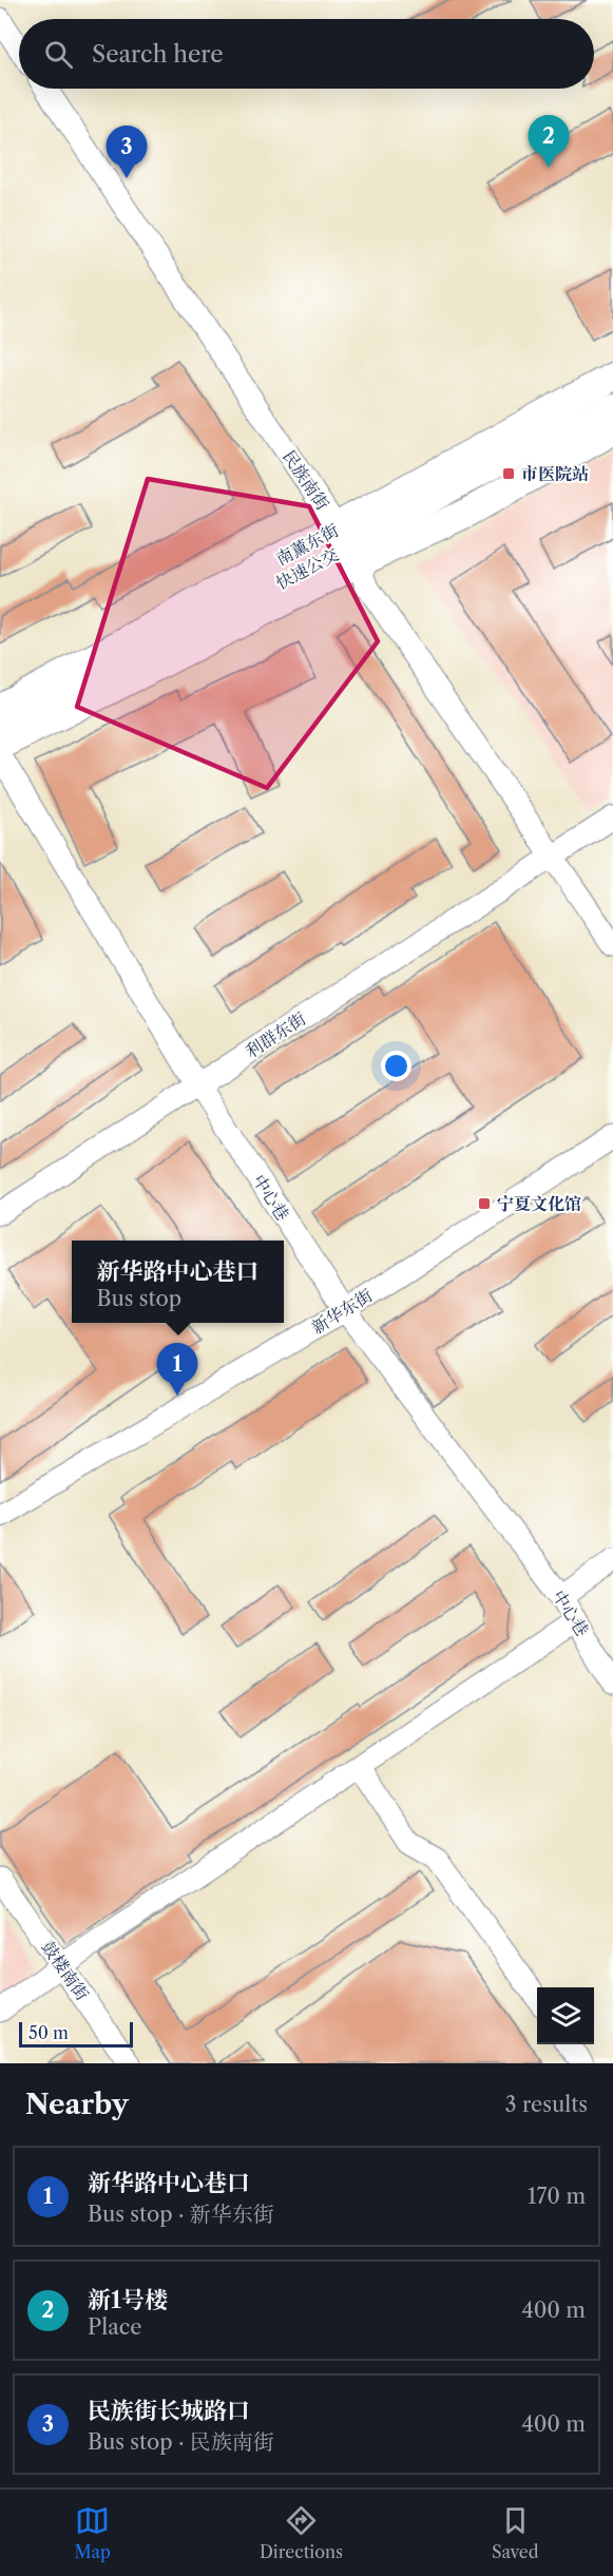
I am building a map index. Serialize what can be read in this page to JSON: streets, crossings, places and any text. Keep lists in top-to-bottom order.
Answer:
{
  "streets": {
    "main road": ["南薰东街"],
    "street": [
      "民族南街",
      "快速公交",
      "利群东街",
      "中心巷",
      "新华东街",
      "鼓楼南街"
    ]
  },
  "crossings": [
    ["民族南街", "南薰东街"],
    ["民族南街", "快速公交"],
    ["民族南街", "利群东街"],
    ["南薰东街", "快速公交"],
    ["利群东街", "中心巷"],
    ["中心巷", "新华东街"]
  ],
  "places": {
    "transit": ["市医院站", "宁夏文化馆"]
  },
  "scale_bar": "50 m",
  "page": {
    "search": "Search here",
    "pins": ["2", "3", "1"],
    "popup": ["新华路中心巷口", "Bus stop"],
    "scale": "50 m",
    "heading": ["Nearby", "3 results"],
    "list": [
      {
        "mark": "1",
        "name": "新华路中心巷口",
        "note": "Bus stop · 新华东街",
        "value": "170 m"
      },
      {
        "mark": "2",
        "name": "新1号楼",
        "note": "Place",
        "value": "400 m"
      },
      {
        "mark": "3",
        "name": "民族街长城路口",
        "note": "Bus stop · 民族南街",
        "value": "400 m"
      }
    ],
    "nav": ["Map", "Directions", "Saved"]
  }
}
